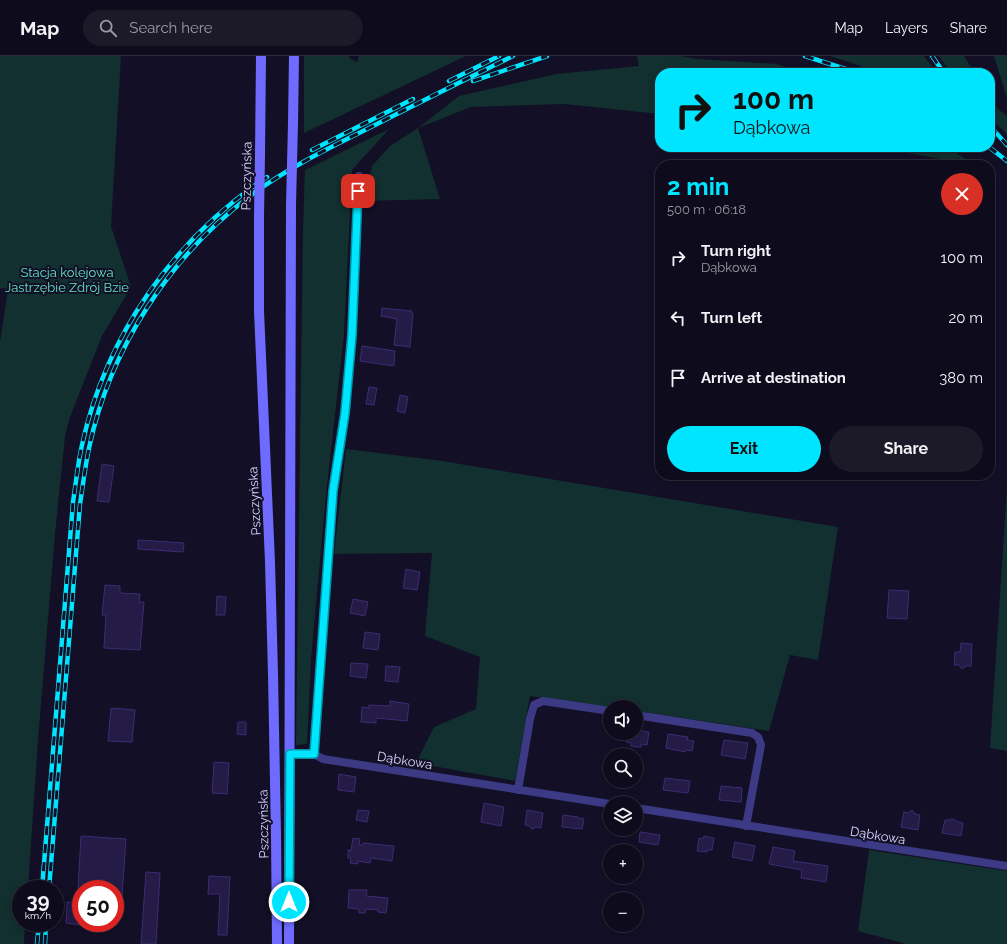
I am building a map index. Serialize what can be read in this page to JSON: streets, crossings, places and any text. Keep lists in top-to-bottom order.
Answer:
{
  "streets": {
    "main road": ["Pszczyńska"],
    "street": ["Dąbkowa"]
  },
  "crossings": [
    ["Pszczyńska", "Dąbkowa"]
  ],
  "parks": ["Stacja kolejowa Jastrzębie Zdrój Bzie"],
  "page": {
    "header": "Map",
    "search": "Search here",
    "nav": ["Map", "Layers", "Share"],
    "turn": ["100 m", "Dąbkowa"],
    "heading": ["2 min", "500 m · 06:18"],
    "list": [
      {
        "name": "Turn right",
        "note": "Dąbkowa",
        "value": "100 m"
      },
      {
        "name": "Turn left",
        "value": "20 m"
      },
      {
        "name": "Arrive at destination",
        "value": "380 m"
      }
    ],
    "buttons": ["Exit", "Share"],
    "map_buttons": ["+", "−"],
    "speed": "39 km/h",
    "limit": "50"
  }
}
